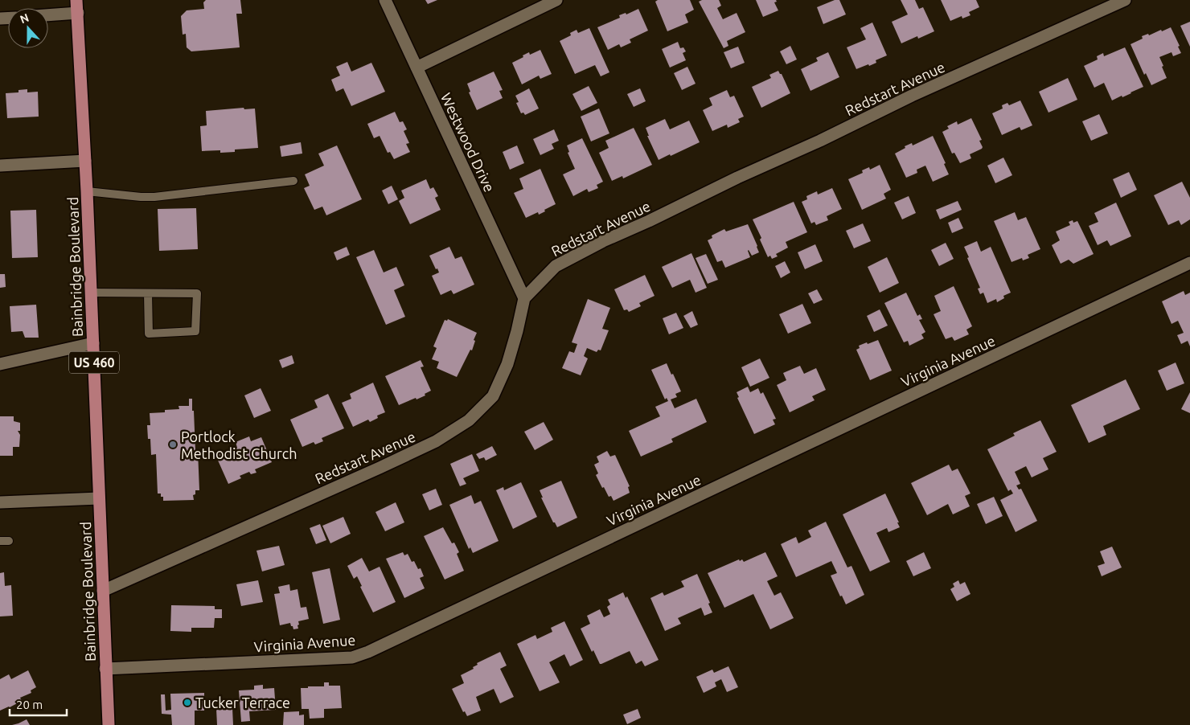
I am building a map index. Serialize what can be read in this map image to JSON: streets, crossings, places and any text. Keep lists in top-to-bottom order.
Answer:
{
  "streets": {
    "main road": ["Bainbridge Boulevard", "US 460"],
    "street": ["Redstart Avenue", "Westwood Drive", "Virginia Avenue"]
  },
  "crossings": [
    ["Redstart Avenue", "Westwood Drive"],
    ["Redstart Avenue", "Bainbridge Boulevard"],
    ["Bainbridge Boulevard", "Virginia Avenue"]
  ],
  "places": ["Portlock Methodist Church", "Tucker Terrace"],
  "scale_bar": "20 m",
  "north": "top"
}
